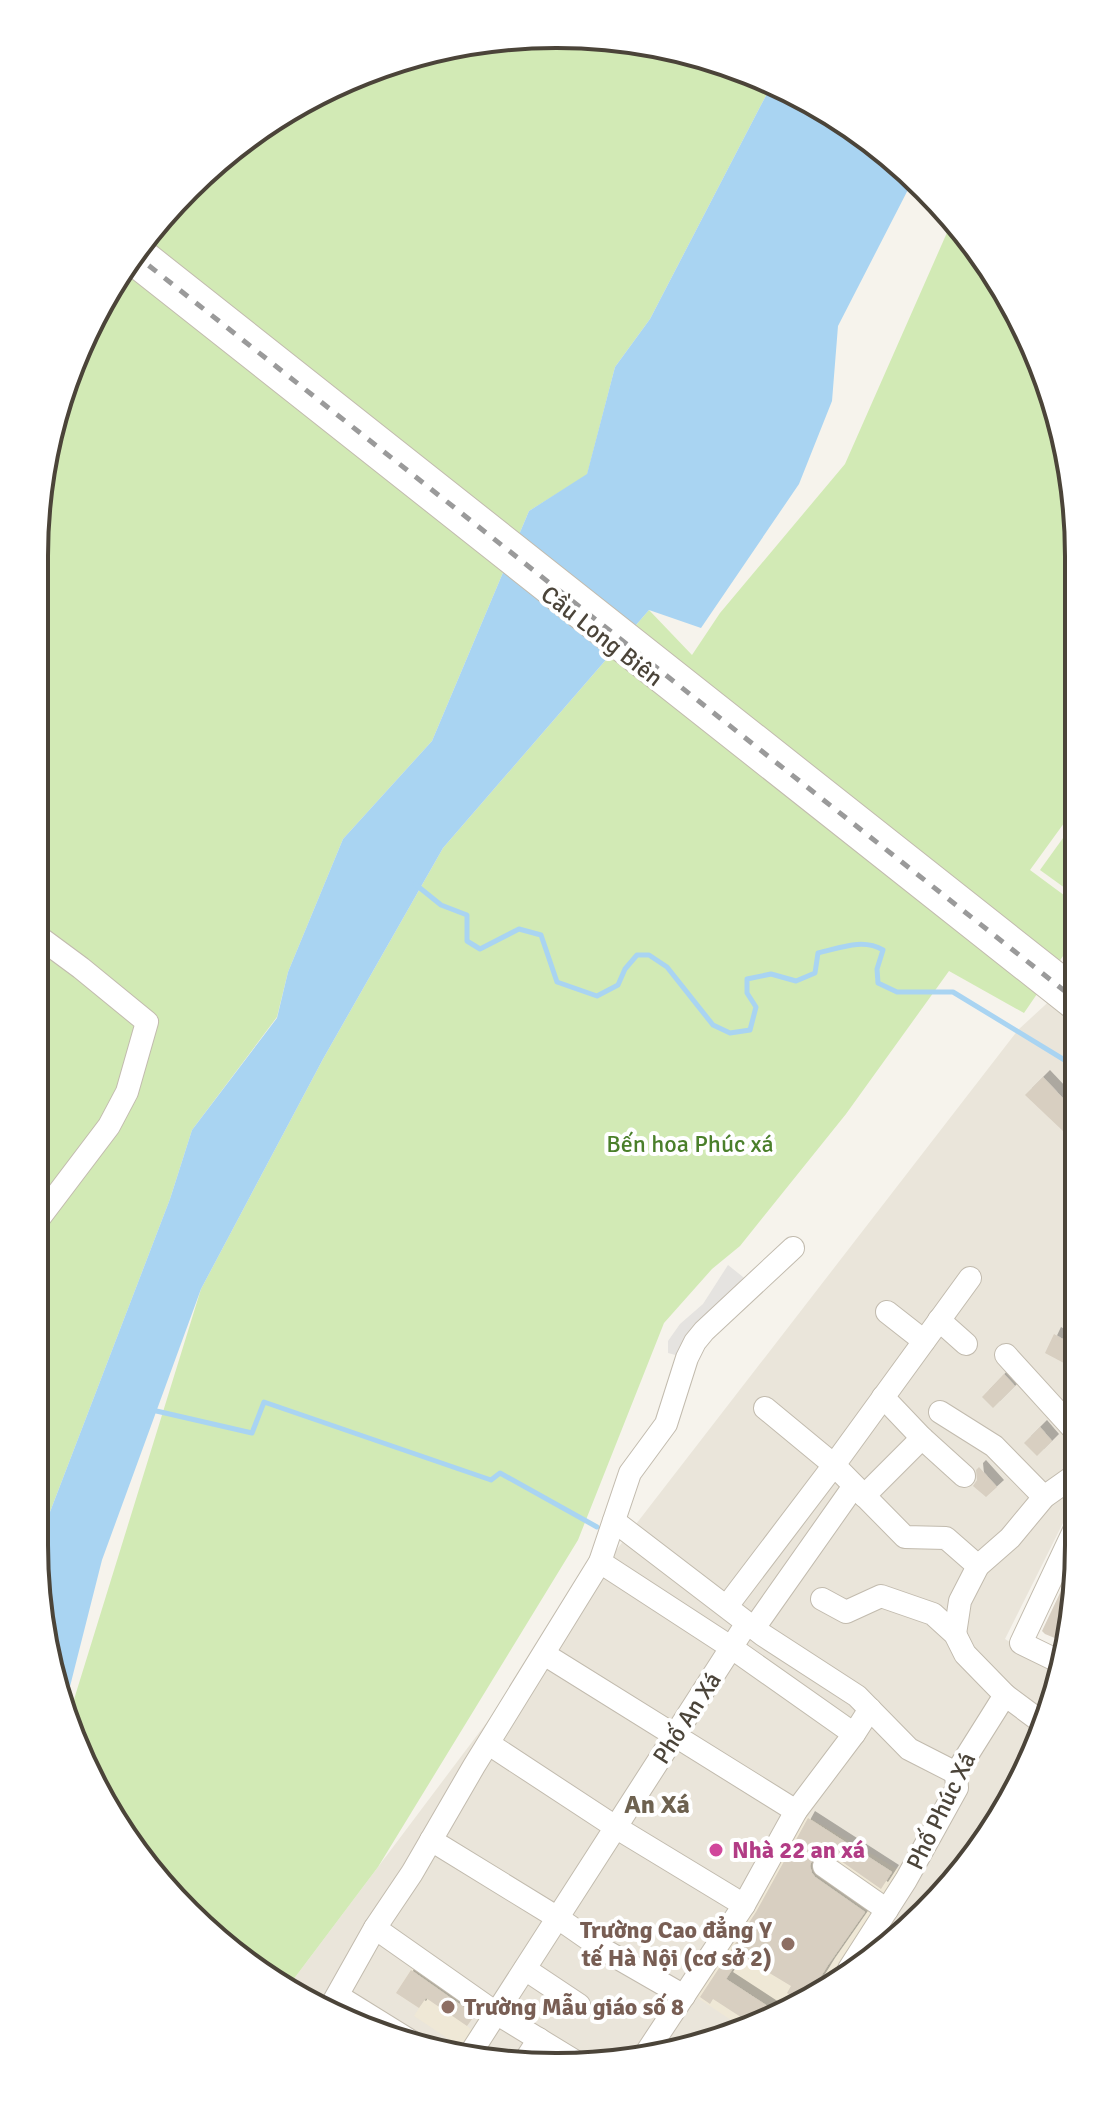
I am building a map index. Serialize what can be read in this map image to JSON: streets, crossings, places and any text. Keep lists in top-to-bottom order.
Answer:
{
  "streets": {
    "street": ["Cầu Long Biên", "Phố An Xá", "Phố Phúc Xá"]
  },
  "districts": ["An Xá"],
  "parks": ["Bến hoa Phúc xá"],
  "places": ["Nhà 22 an xá", "Trường Cao đẳng Y tế Hà Nội (cơ sở 2)", "Trường Mẫu giáo số 8"]
}
